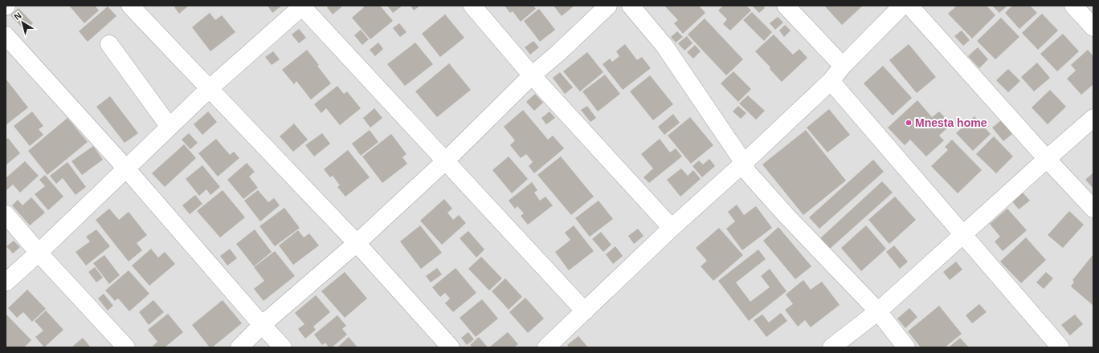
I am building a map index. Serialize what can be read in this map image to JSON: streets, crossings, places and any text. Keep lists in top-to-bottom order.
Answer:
{
  "places": ["Mnesta home"],
  "north": "top left"
}
